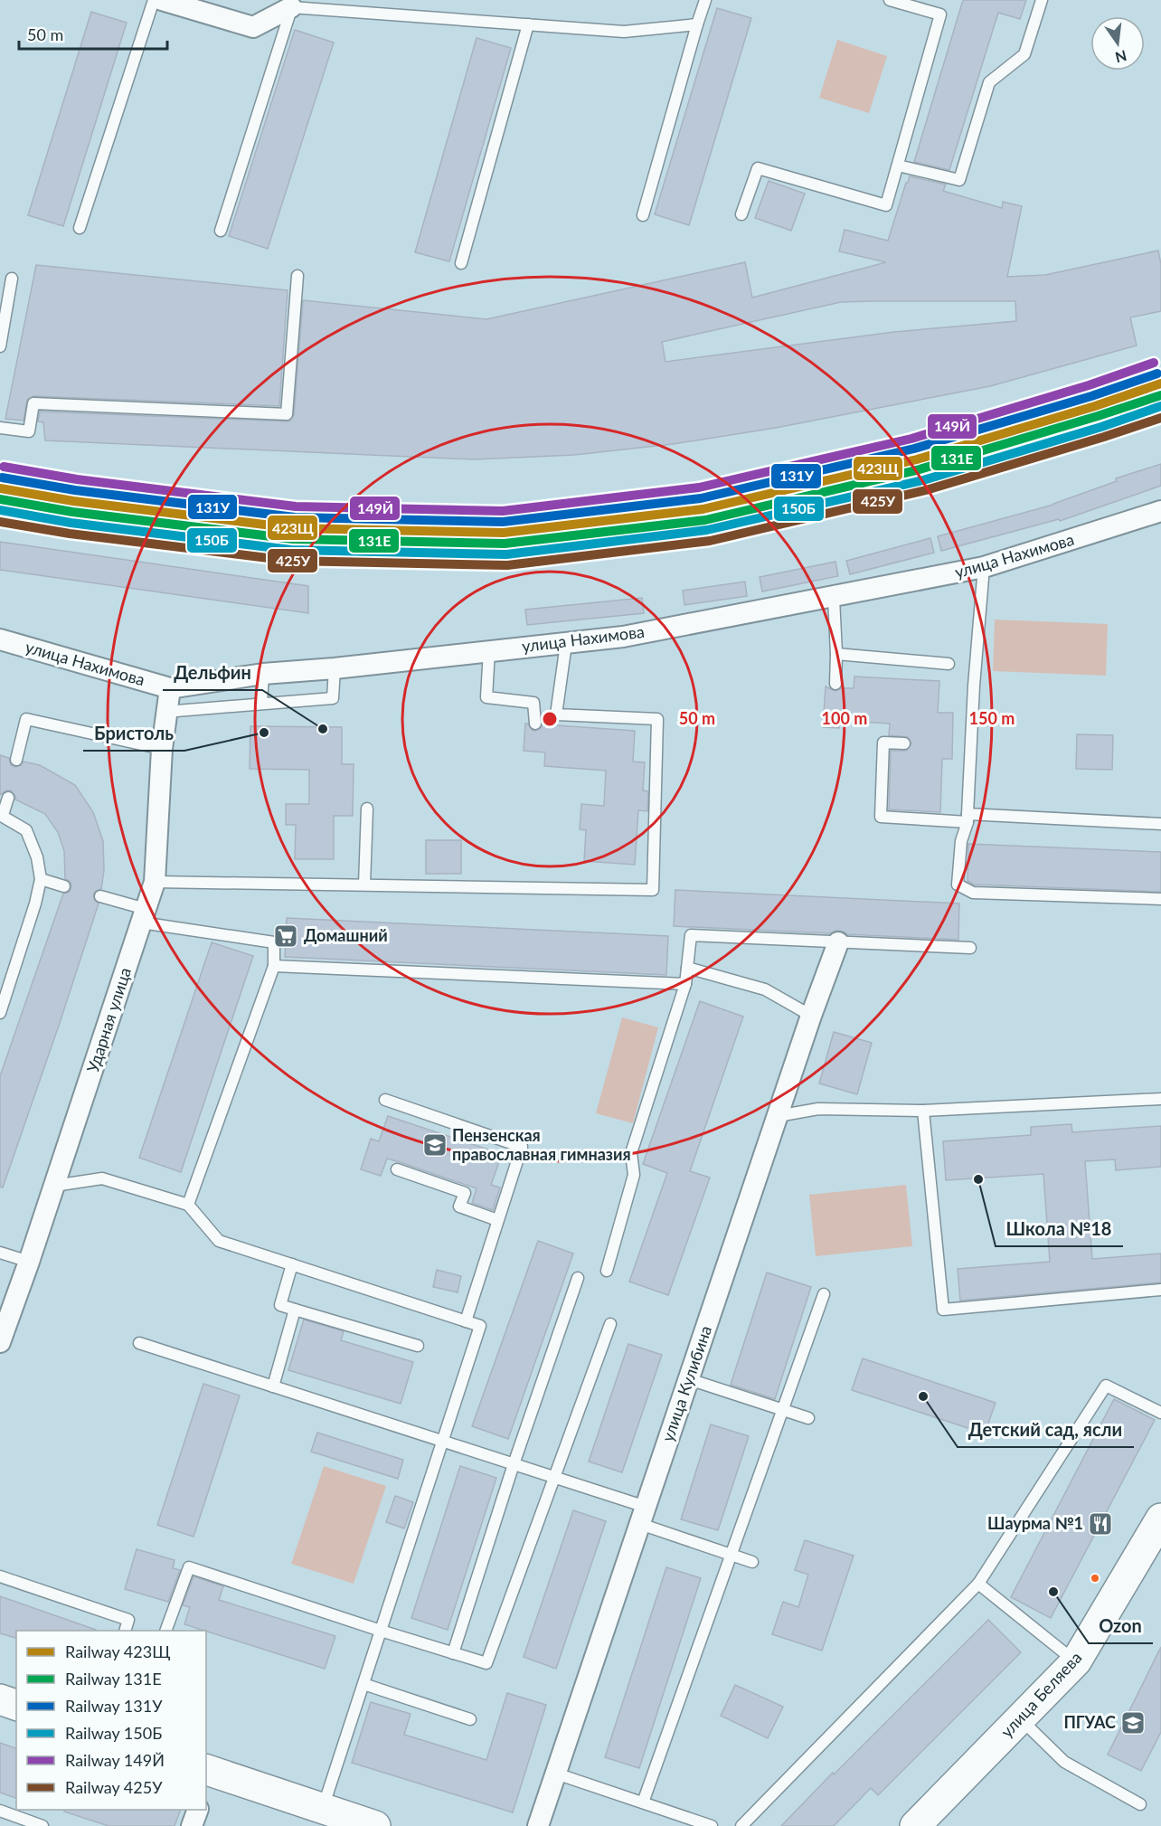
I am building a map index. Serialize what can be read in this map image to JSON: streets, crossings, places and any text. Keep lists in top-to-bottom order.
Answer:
{
  "streets": {
    "main road": ["улица Беляева"],
    "street": ["улица Нахимова", "Ударная улица", "улица Кулибина"]
  },
  "crossings": [
    ["улица Нахимова", "Ударная улица"]
  ],
  "places": {
    "other": [
      "Дельфин",
      "Бристоль",
      "Школа №18",
      "Детский сад, ясли",
      "Ozon"
    ],
    "supermarket": ["Домашний"],
    "school or university": ["Пензенская православная гимназия", "ПГУАС"],
    "restaurant": ["Шаурма №1"]
  },
  "lines": [
    "rail line 149Й",
    "rail line 131У",
    "rail line 423Щ",
    "rail line 131Е",
    "rail line 150Б",
    "rail line 425У"
  ],
  "legend": [
    "Railway 423Щ",
    "Railway 131Е",
    "Railway 131У",
    "Railway 150Б",
    "Railway 149Й",
    "Railway 425У"
  ],
  "scale_bar": "50 m",
  "north": "bottom",
  "rings": ["50 m", "100 m", "150 m"]
}
